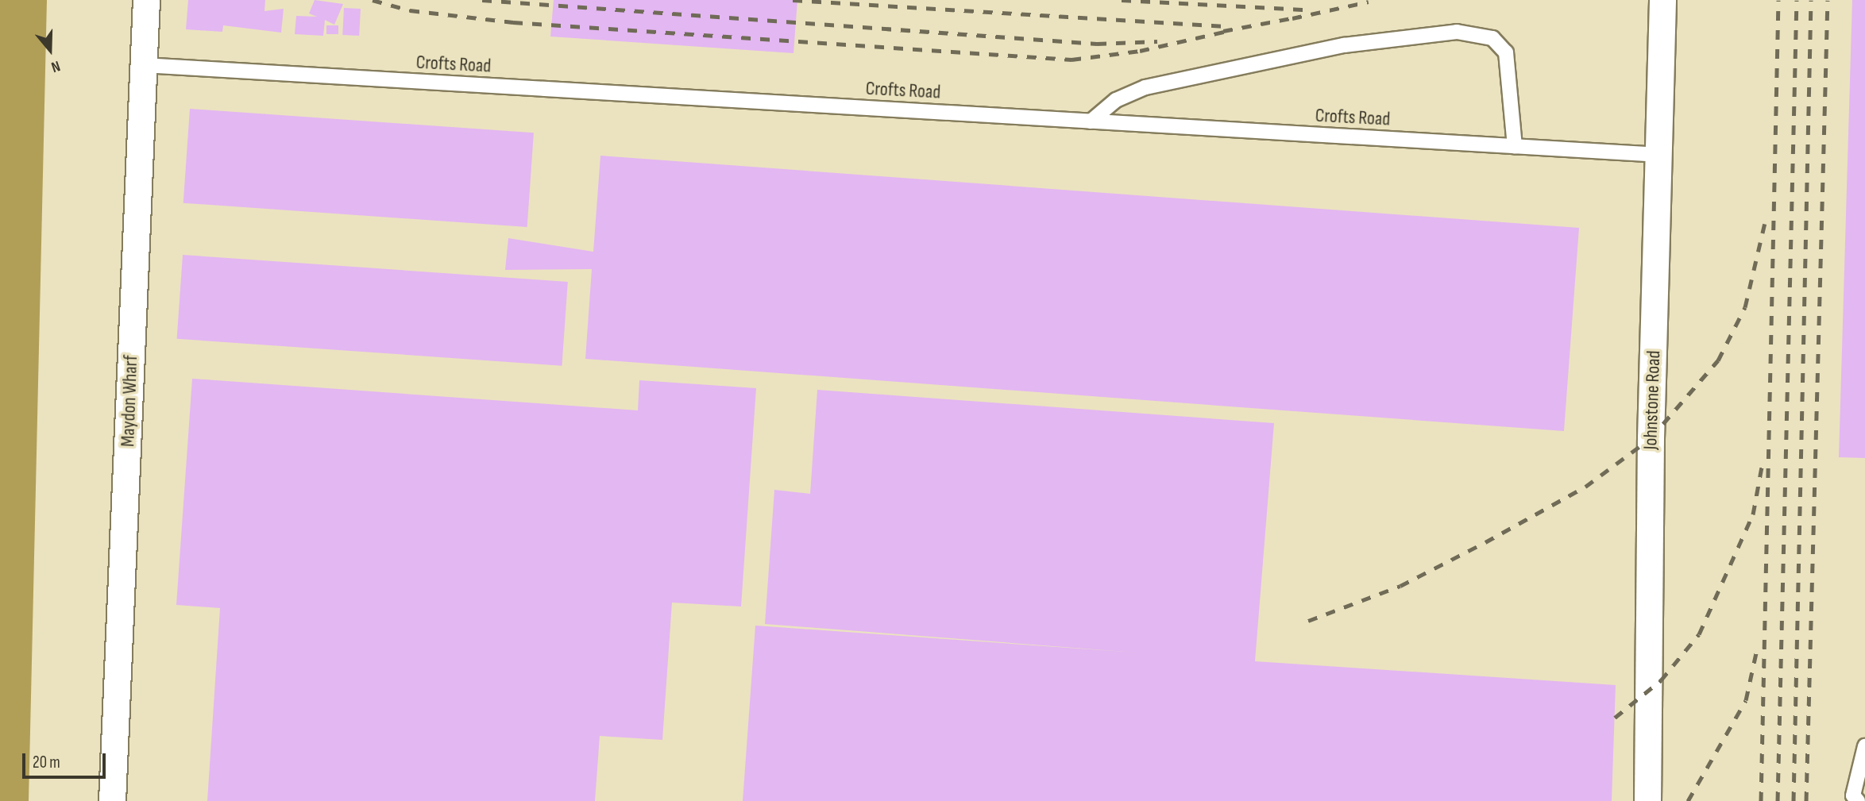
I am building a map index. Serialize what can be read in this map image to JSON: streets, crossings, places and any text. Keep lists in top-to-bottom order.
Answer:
{
  "streets": {
    "street": ["Johnstone Road", "Maydon Wharf"],
    "lane": ["Crofts Road"]
  },
  "crossings": [
    ["Crofts Road", "Johnstone Road"],
    ["Crofts Road", "Maydon Wharf"]
  ],
  "scale_bar": "20 m",
  "north": "bottom"
}
